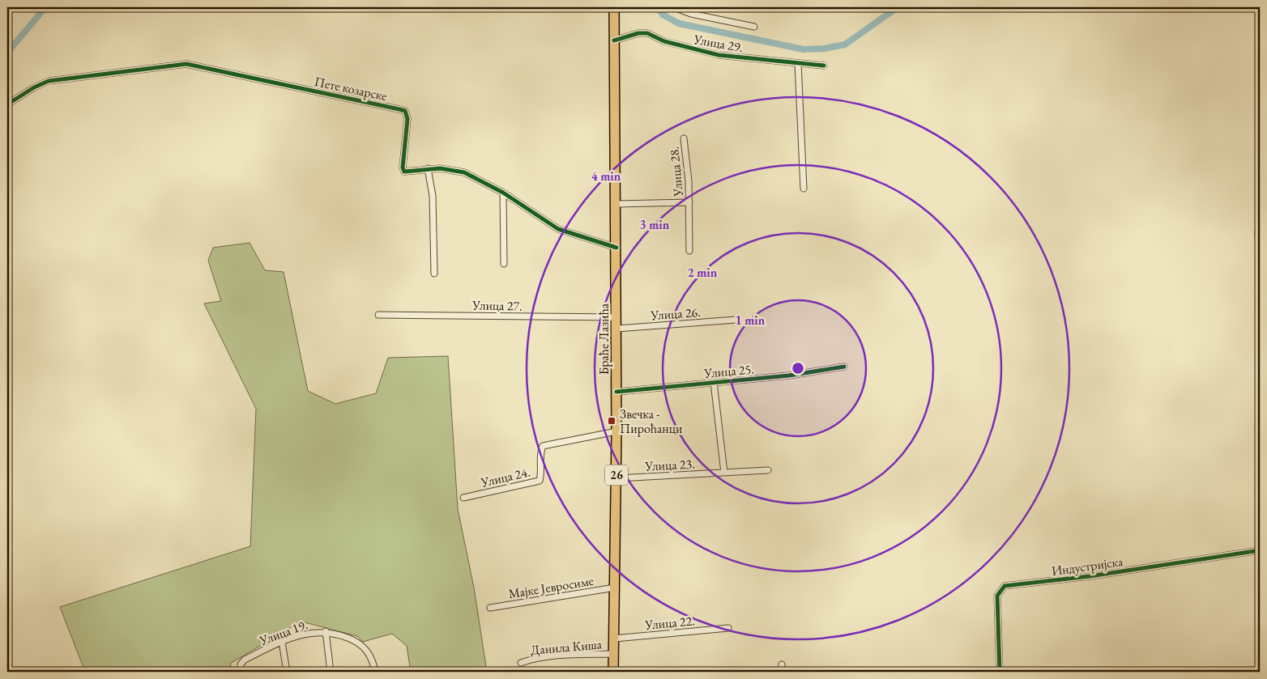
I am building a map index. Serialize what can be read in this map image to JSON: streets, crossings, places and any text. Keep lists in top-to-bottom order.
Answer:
{
  "streets": {
    "main road": ["Браће Лазића", "26"],
    "street": [
      "Улица 29.",
      "Пете козарске",
      "Улица 28.",
      "Улица 27.",
      "Улица 26.",
      "Улица 25.",
      "Улица 23.",
      "Улица 24.",
      "Индустријска",
      "Мајке Јевросиме",
      "Улица 22.",
      "Улица 19.",
      "Данила Киша"
    ]
  },
  "crossings": [
    ["Улица 29.", "Браће Лазића"],
    ["Пете козарске", "Браће Лазића"],
    ["Улица 28.", "Браће Лазића"],
    ["Улица 27.", "Браће Лазића"],
    ["Улица 26.", "Браће Лазића"],
    ["Браће Лазића", "Улица 25."],
    ["Браће Лазића", "Улица 23."],
    ["Браће Лазића", "Улица 24."],
    ["Браће Лазића", "Мајке Јевросиме"],
    ["Браће Лазића", "Улица 22."],
    ["Браће Лазића", "Данила Киша"]
  ],
  "places": {
    "transit": ["Звечка - Пироћанци"]
  },
  "rings": [
    "4 min",
    "3 min",
    "2 min",
    "1 min"
  ]
}
